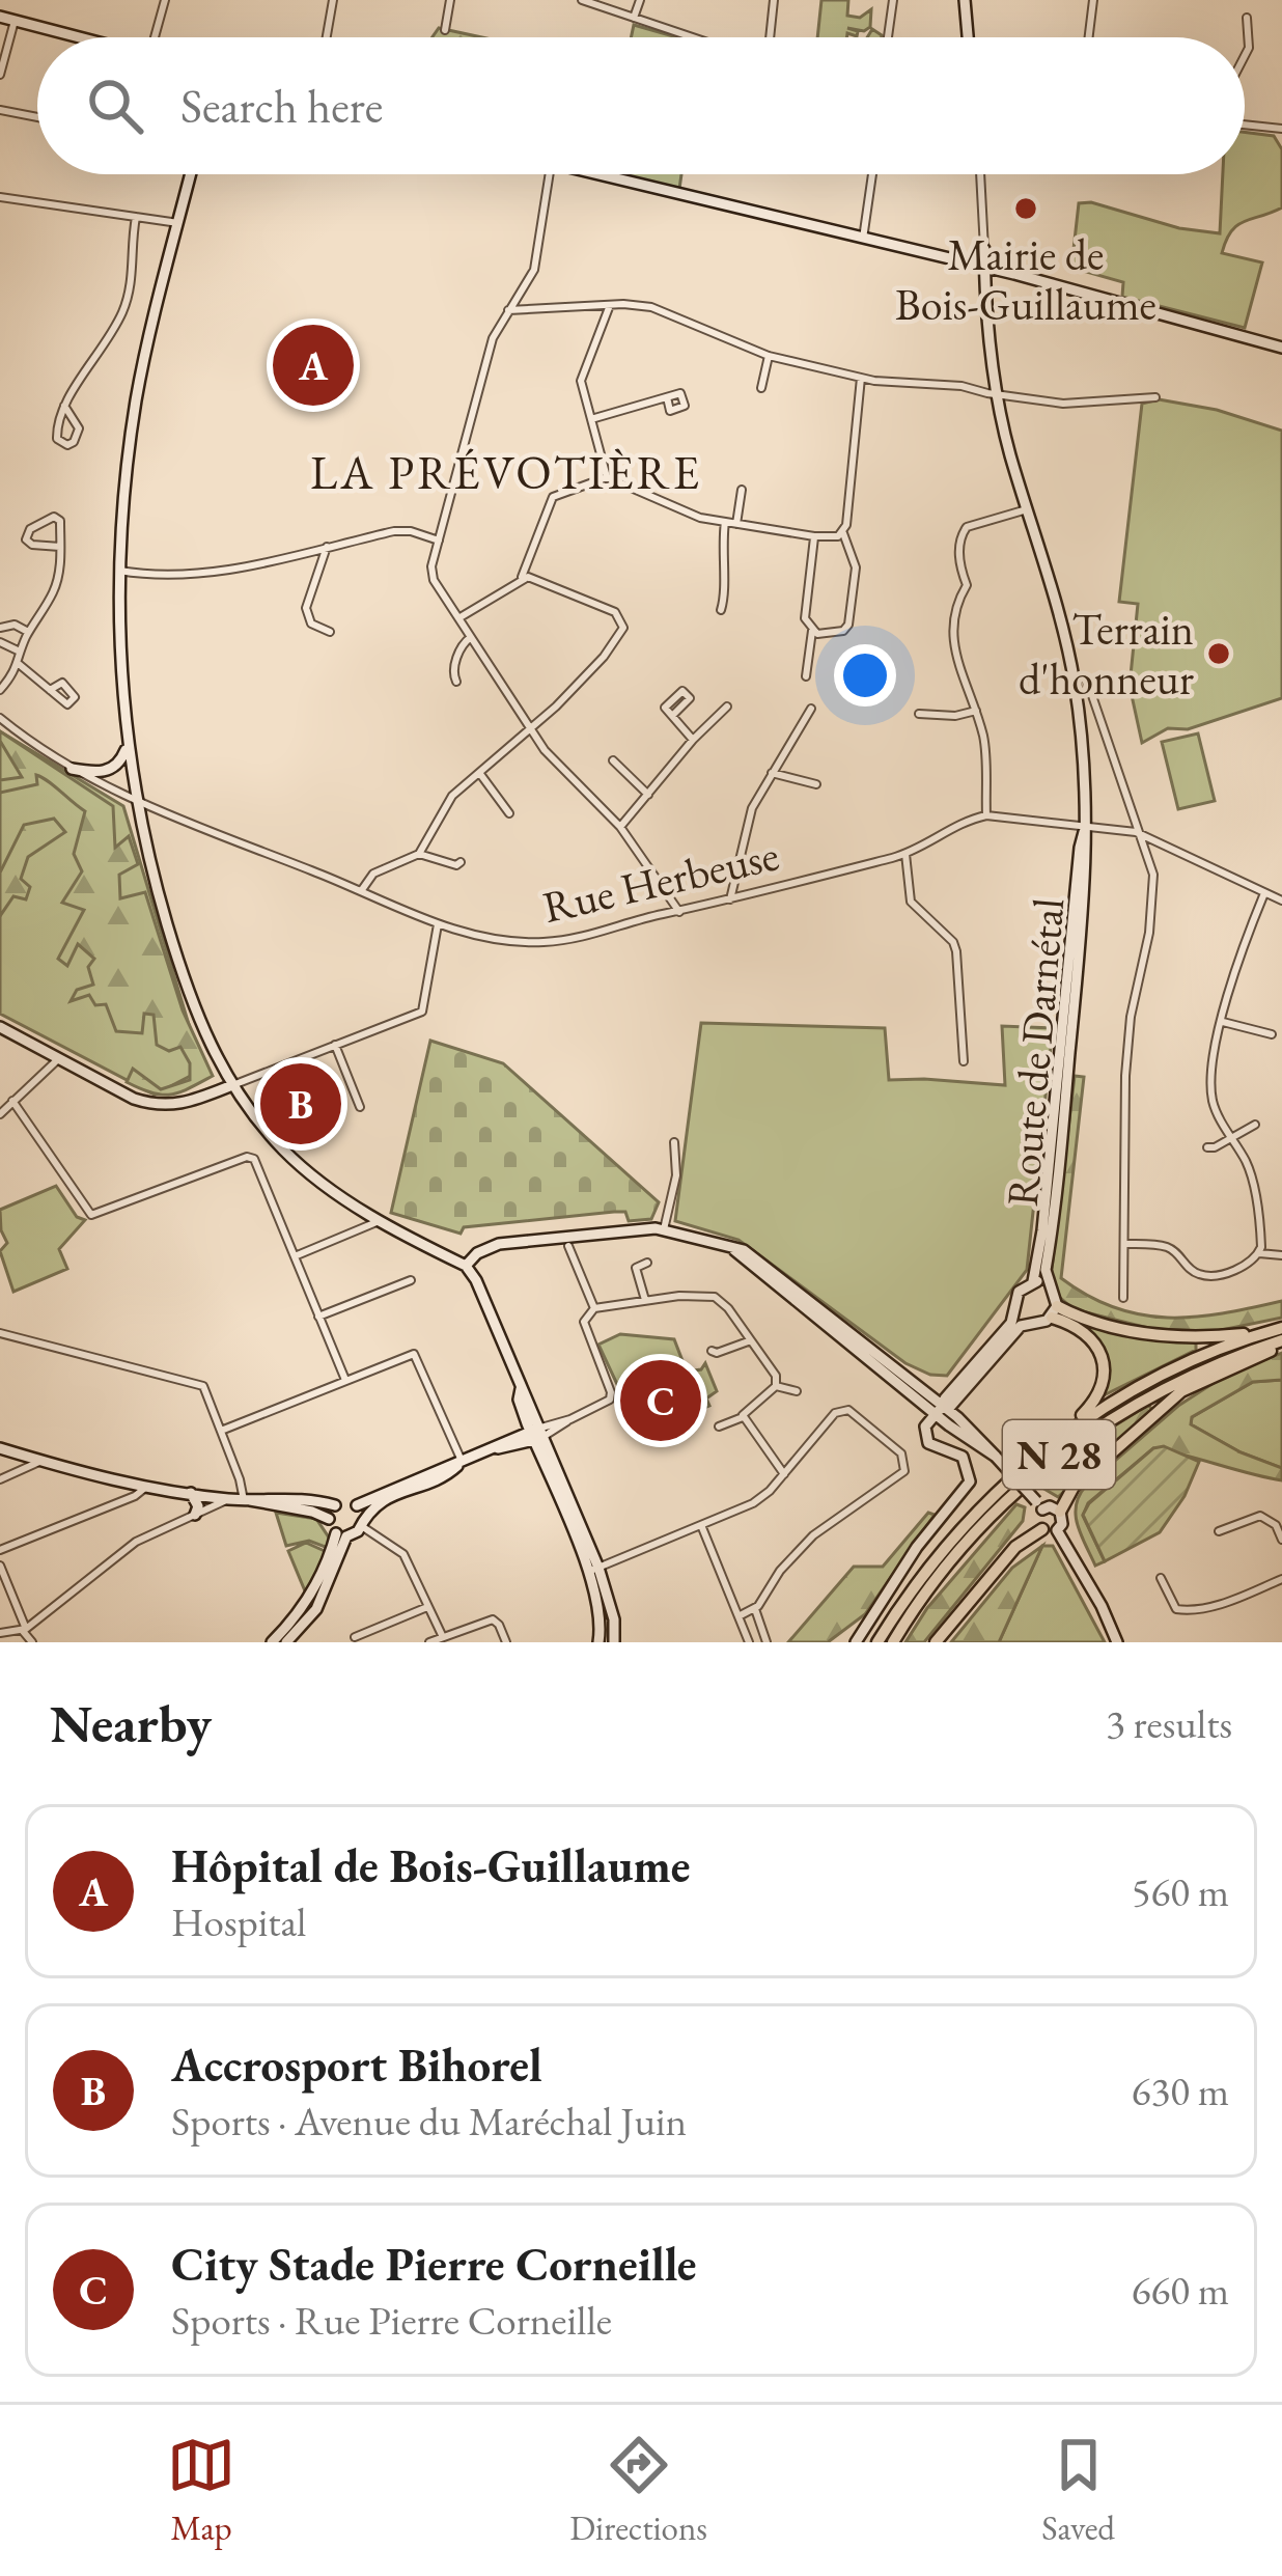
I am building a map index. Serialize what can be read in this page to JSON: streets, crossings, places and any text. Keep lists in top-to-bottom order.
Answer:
{
  "streets": {
    "highway": ["N 28"],
    "street": ["Rue Herbeuse", "Route de Darnétal"]
  },
  "crossings": [
    ["Rue Herbeuse", "Route de Darnétal"]
  ],
  "districts": ["LA PRÉVOTIÈRE"],
  "places": ["Mairie de Bois-Guillaume", "Terrain d'honneur"],
  "page": {
    "search": "Search here",
    "pins": ["A", "B", "C"],
    "heading": ["Nearby", "3 results"],
    "list": [
      {
        "mark": "A",
        "name": "Hôpital de Bois-Guillaume",
        "note": "Hospital",
        "value": "560 m"
      },
      {
        "mark": "B",
        "name": "Accrosport Bihorel",
        "note": "Sports · Avenue du Maréchal Juin",
        "value": "630 m"
      },
      {
        "mark": "C",
        "name": "City Stade Pierre Corneille",
        "note": "Sports · Rue Pierre Corneille",
        "value": "660 m"
      }
    ],
    "nav": ["Map", "Directions", "Saved"]
  }
}
